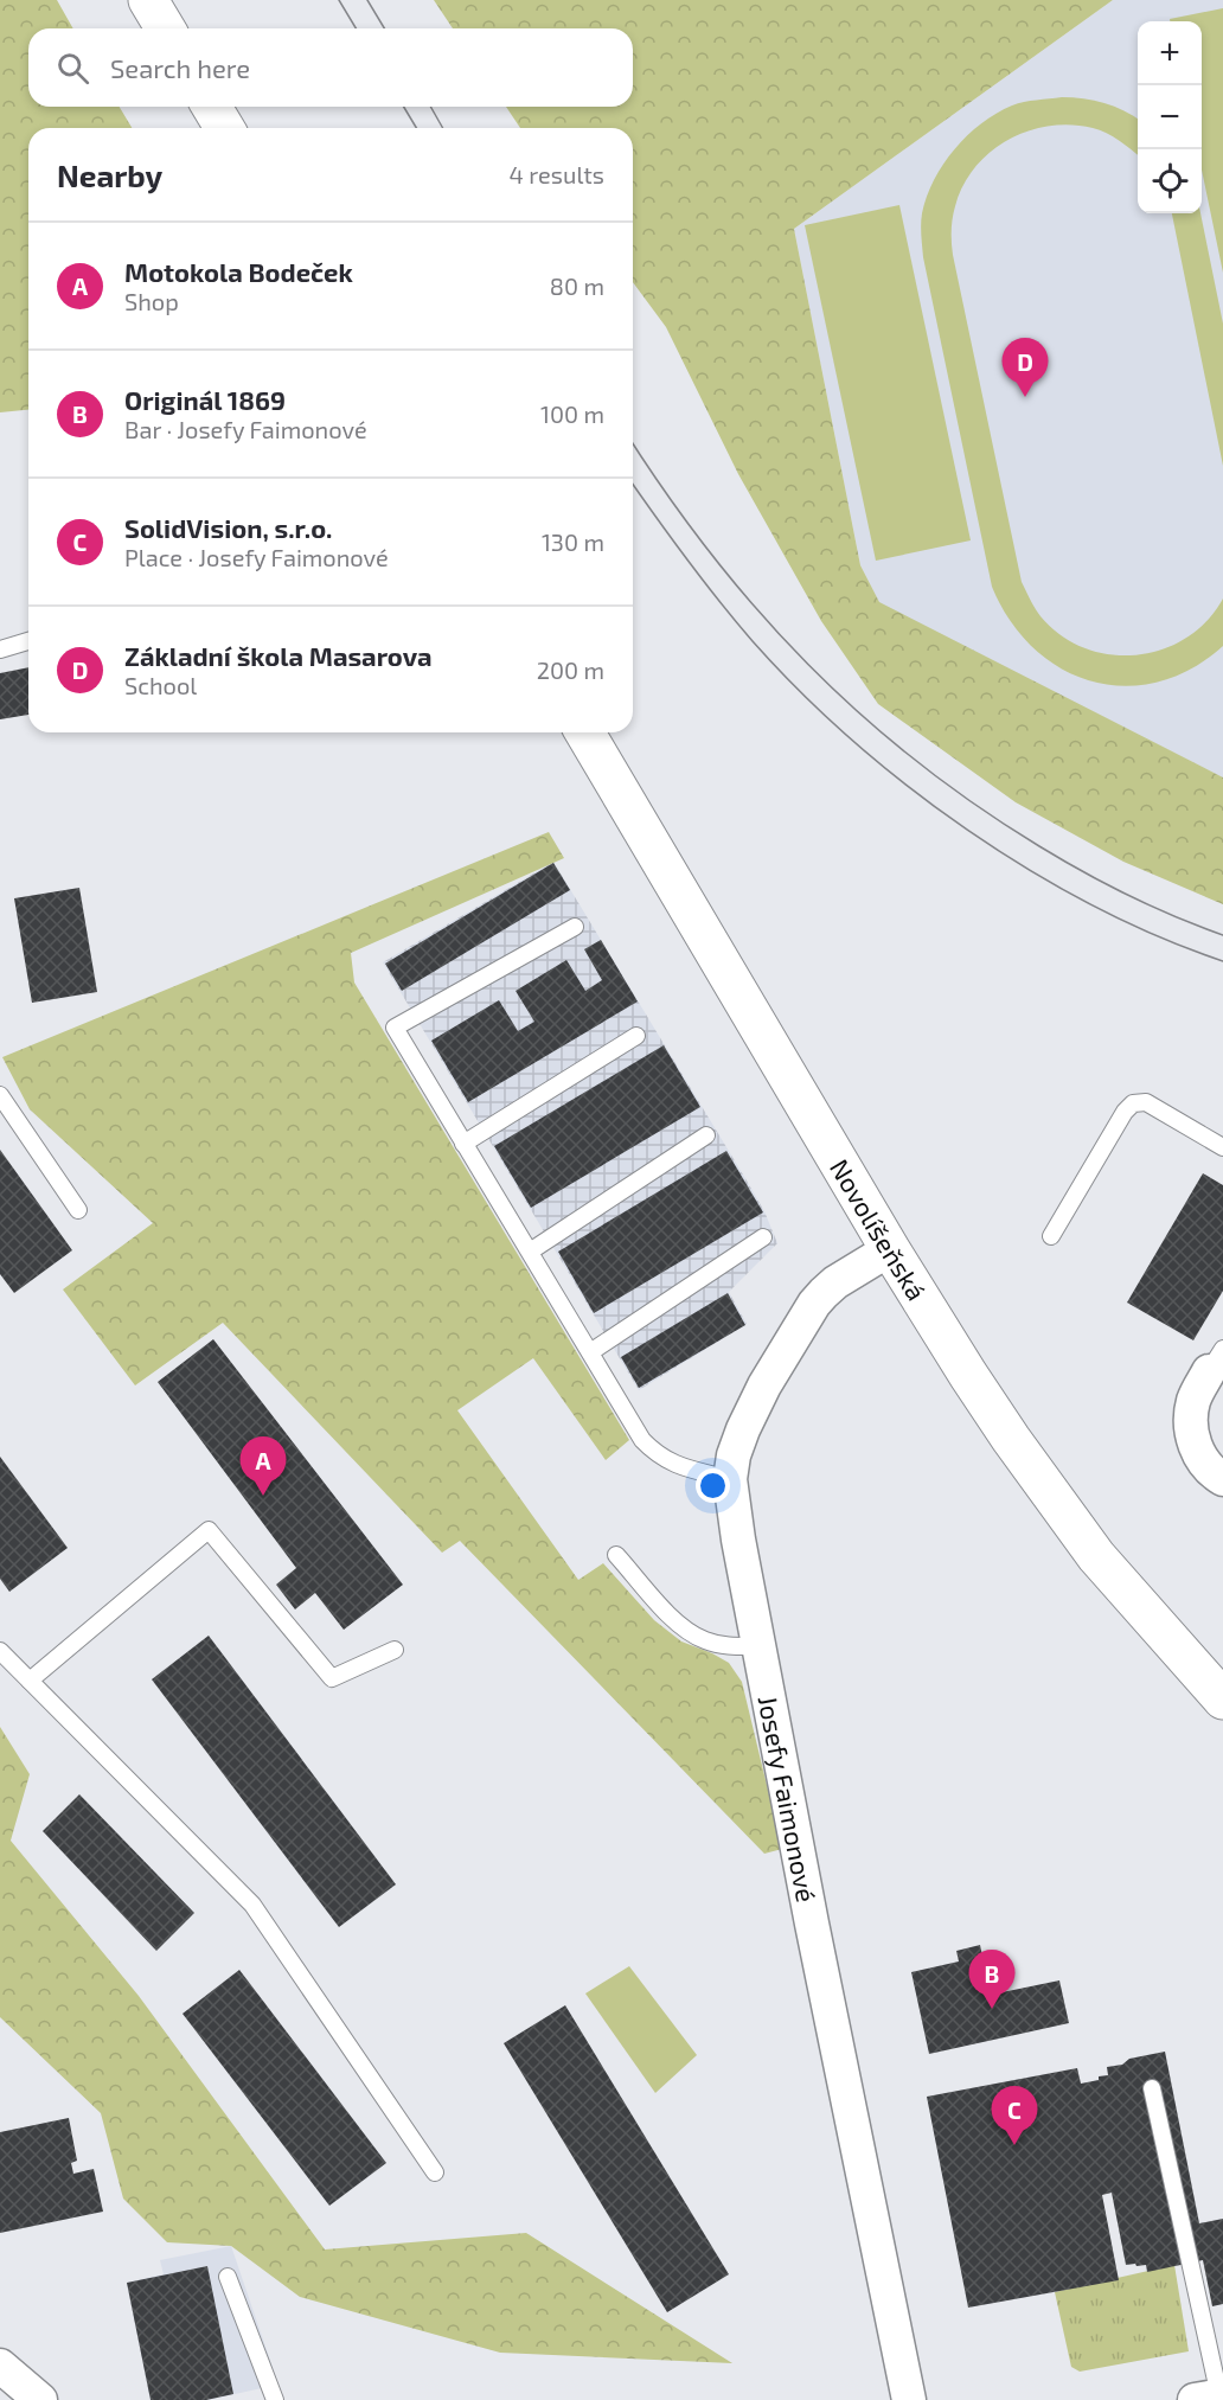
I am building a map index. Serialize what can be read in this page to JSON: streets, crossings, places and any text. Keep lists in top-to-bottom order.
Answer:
{
  "streets": {
    "street": ["Novolíšeňská", "Josefy Faimonové"]
  },
  "crossings": [
    ["Novolíšeňská", "Josefy Faimonové"]
  ],
  "page": {
    "map_buttons": ["+", "−"],
    "search": "Search here",
    "heading": ["Nearby", "4 results"],
    "list": [
      {
        "mark": "A",
        "name": "Motokola Bodeček",
        "note": "Shop",
        "value": "80 m"
      },
      {
        "mark": "B",
        "name": "Originál 1869",
        "note": "Bar · Josefy Faimonové",
        "value": "100 m"
      },
      {
        "mark": "C",
        "name": "SolidVision, s.r.o.",
        "note": "Place · Josefy Faimonové",
        "value": "130 m"
      },
      {
        "mark": "D",
        "name": "Základní škola Masarova",
        "note": "School",
        "value": "200 m"
      }
    ],
    "pins": [
      "D",
      "A",
      "B",
      "C"
    ]
  }
}
